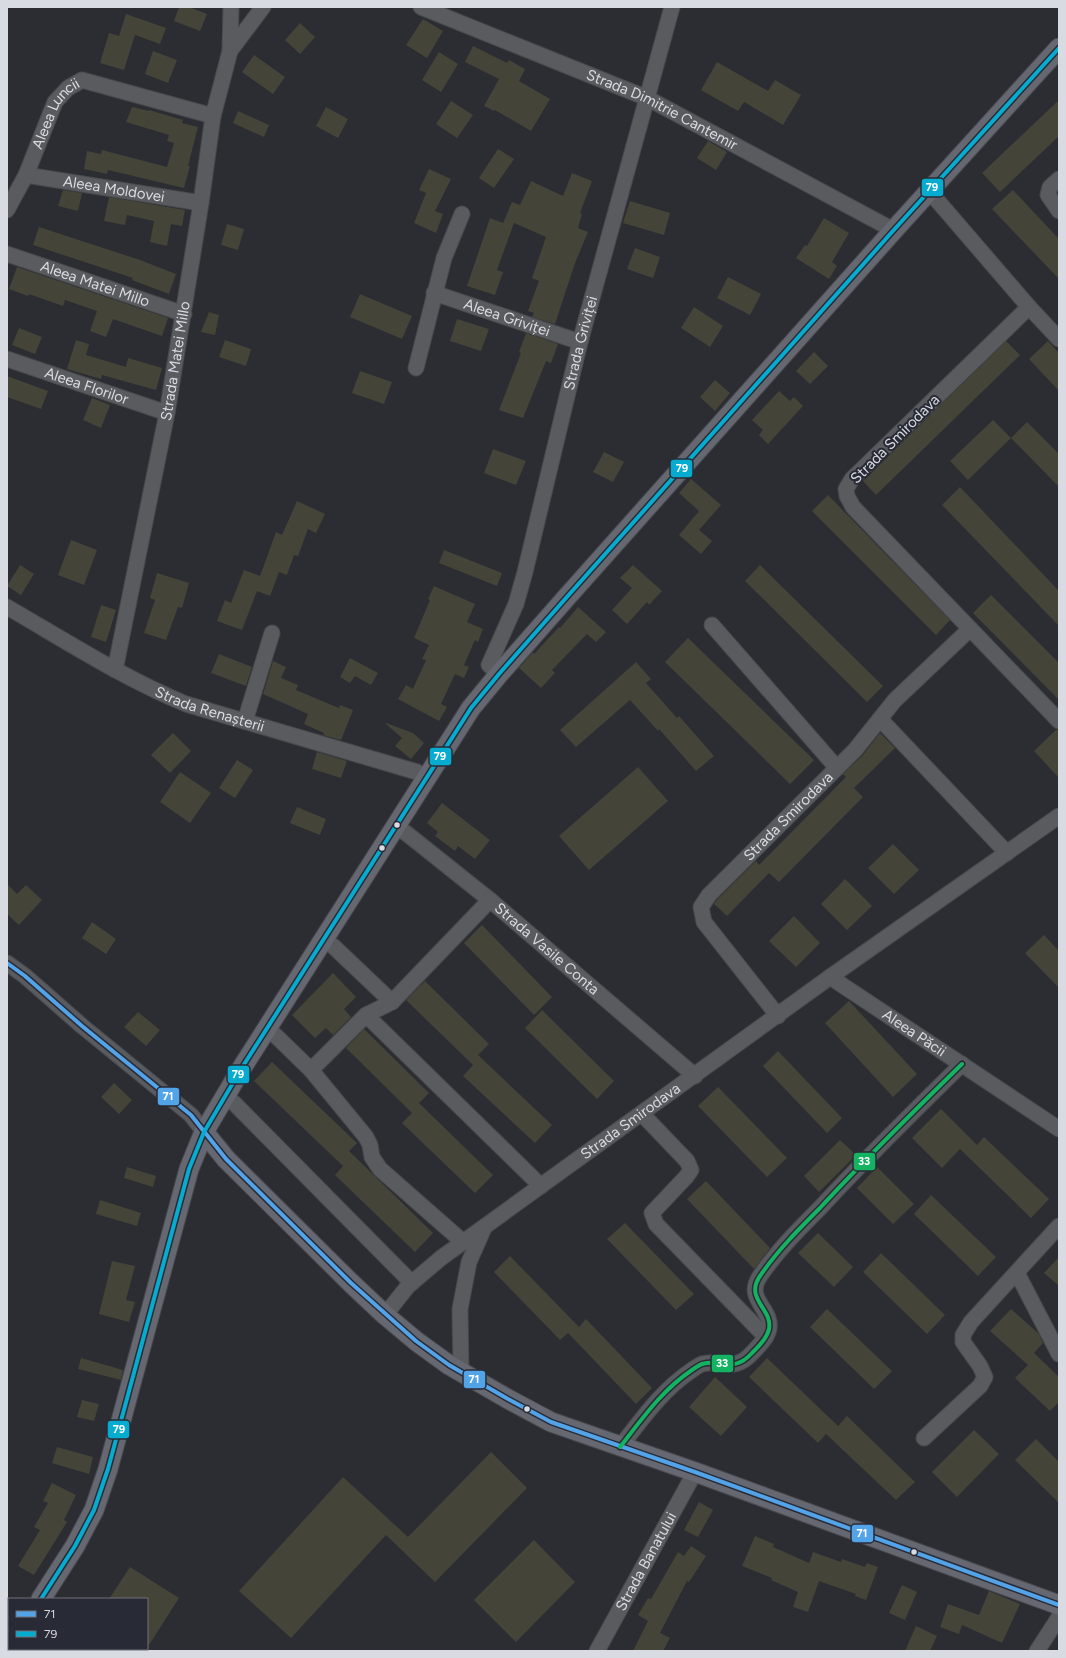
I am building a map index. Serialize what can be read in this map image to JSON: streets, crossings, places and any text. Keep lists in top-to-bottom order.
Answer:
{
  "streets": {
    "street": [
      "Strada Dimitrie Cantemir",
      "Aleea Luncii",
      "Aleea Moldovei",
      "Aleea Matei Millo",
      "Aleea Griviței",
      "Strada Griviței",
      "Strada Matei Millo",
      "Aleea Florilor",
      "Strada Smirodava",
      "Strada Renașterii",
      "Strada Vasile Conta",
      "Aleea Păcii",
      "Strada Banatului"
    ]
  },
  "crossings": [
    ["Strada Dimitrie Cantemir", "Strada Griviței"],
    ["Aleea Luncii", "Aleea Moldovei"],
    ["Aleea Luncii", "Strada Matei Millo"],
    ["Aleea Moldovei", "Strada Matei Millo"],
    ["Aleea Matei Millo", "Strada Matei Millo"],
    ["Aleea Griviței", "Strada Griviței"],
    ["Strada Matei Millo", "Aleea Florilor"],
    ["Strada Matei Millo", "Strada Renașterii"],
    ["Strada Smirodava", "Strada Vasile Conta"],
    ["Strada Smirodava", "Aleea Păcii"]
  ],
  "lines": ["transit line 79", "transit line 71", "transit line 33"],
  "legend": ["71", "79"]
}
